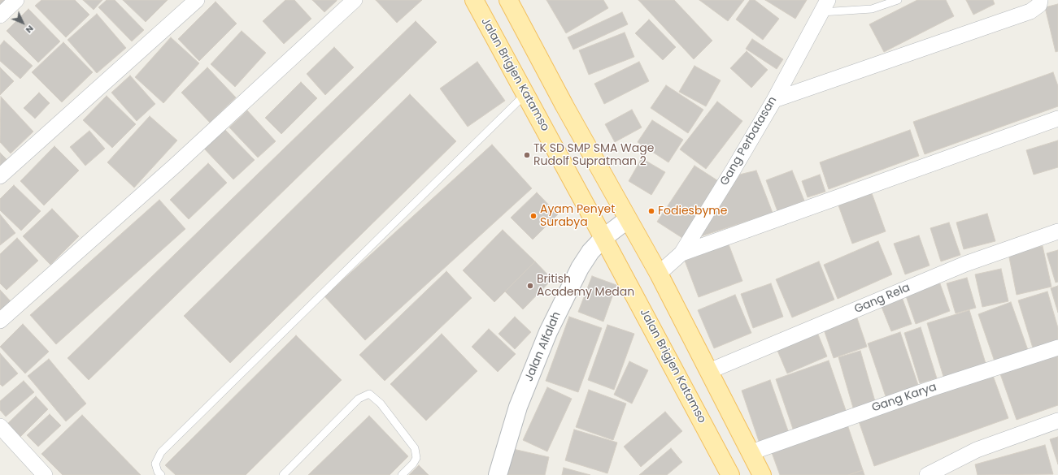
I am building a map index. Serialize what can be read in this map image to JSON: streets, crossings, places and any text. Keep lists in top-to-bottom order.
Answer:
{
  "streets": {
    "main road": ["Jalan Brigjen Katamso"],
    "street": [
      "Gang Perbatasan",
      "Gang Rela",
      "Jalan Alfalah",
      "Gang Karya"
    ]
  },
  "crossings": [
    ["Jalan Brigjen Katamso", "Jalan Alfalah"]
  ],
  "places": [
    "TK SD SMP SMA Wage Rudolf Supratman 2",
    "Fodiesbyme",
    "Ayam Penyet Surabya",
    "British Academy Medan"
  ],
  "north": "bottom right"
}
